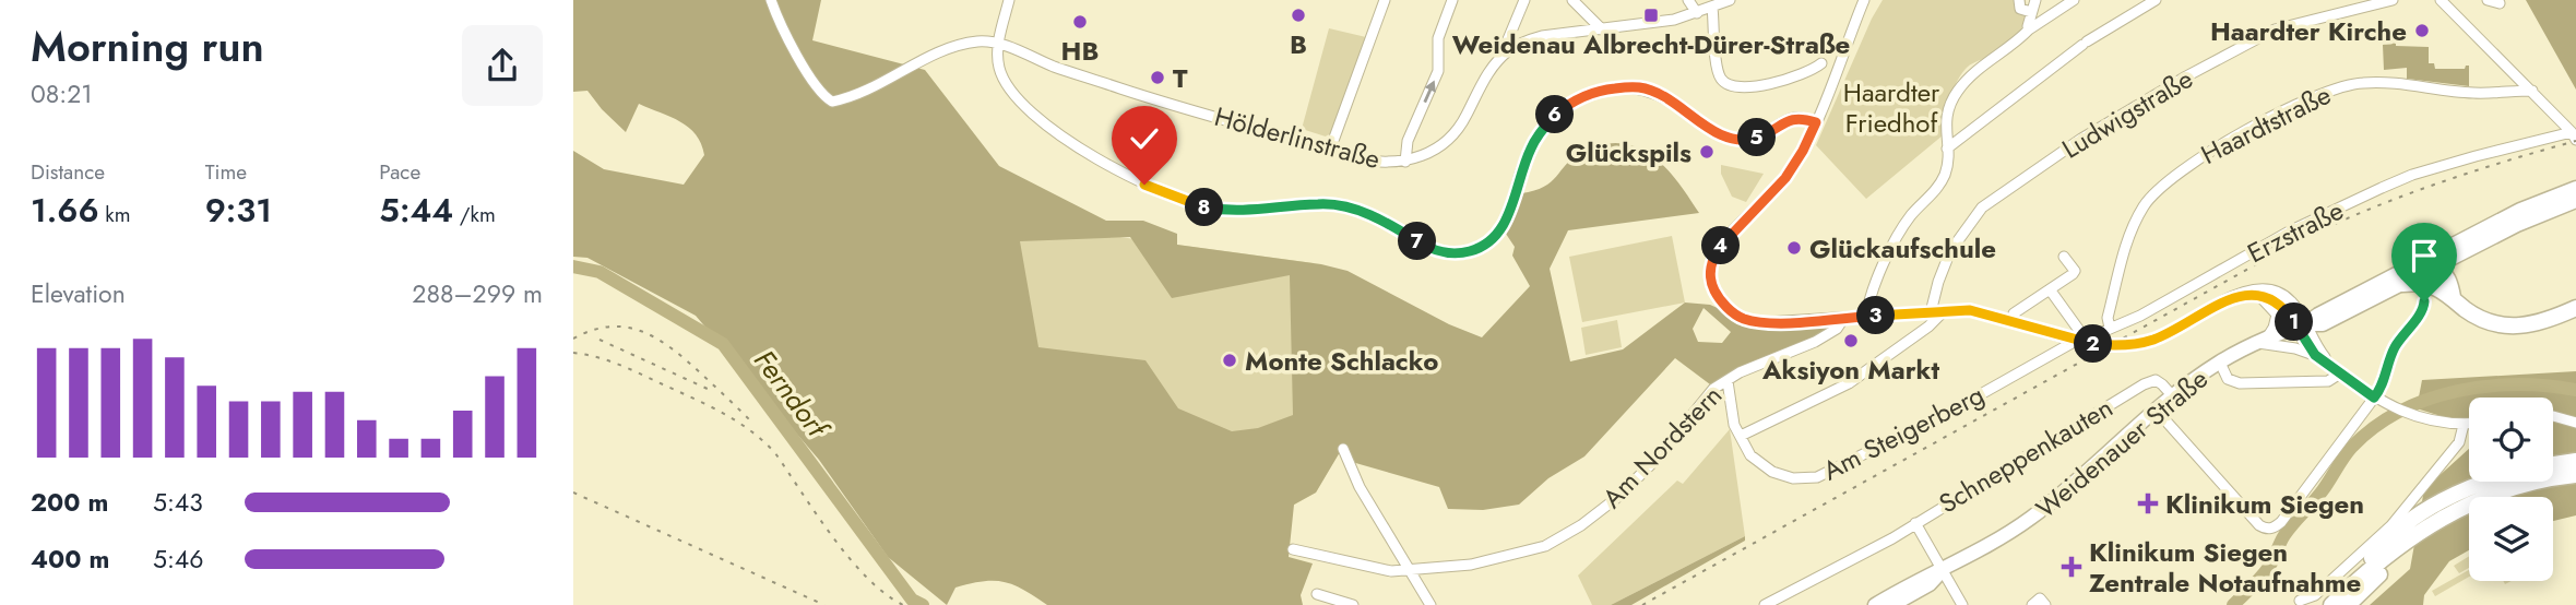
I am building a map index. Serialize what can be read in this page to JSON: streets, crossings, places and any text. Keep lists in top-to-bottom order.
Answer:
{
  "streets": {
    "main road": ["Weidenauer Straße"],
    "street": [
      "Ludwigstraße",
      "Haardtstraße",
      "Hölderlinstraße",
      "Erzstraße",
      "Am Steigerberg",
      "Am Nordstern",
      "Schneppenkauten"
    ]
  },
  "crossings": [
    ["Haardtstraße", "Erzstraße"],
    ["Erzstraße", "Am Steigerberg"],
    ["Am Steigerberg", "Am Nordstern"],
    ["Weidenauer Straße", "Schneppenkauten"]
  ],
  "water": ["Ferndorf"],
  "parks": ["Haardter Friedhof"],
  "places": {
    "other": [
      "B",
      "HB",
      "Haardter Kirche",
      "T",
      "Glückspils",
      "Glückaufschule",
      "Aksiyon Markt",
      "Monte Schlacko"
    ],
    "transit": ["Weidenau Albrecht-Dürer-Straße"],
    "health": ["Klinikum Siegen", "Klinikum Siegen Zentrale Notaufnahme"]
  },
  "page": {
    "heading": ["Morning run", "08:21"],
    "pins": [
      "6",
      "5",
      "8",
      "7",
      "4",
      "3",
      "1",
      "2"
    ],
    "stats": [
      ["Distance", "1.66 km"],
      ["Time", "9:31"],
      ["Pace", "5:44 /km"]
    ],
    "chart": ["Elevation", "288–299 m"],
    "list": [
      {
        "name": "200 m",
        "note": "5:43"
      },
      {
        "name": "400 m",
        "note": "5:46"
      }
    ]
  }
}
